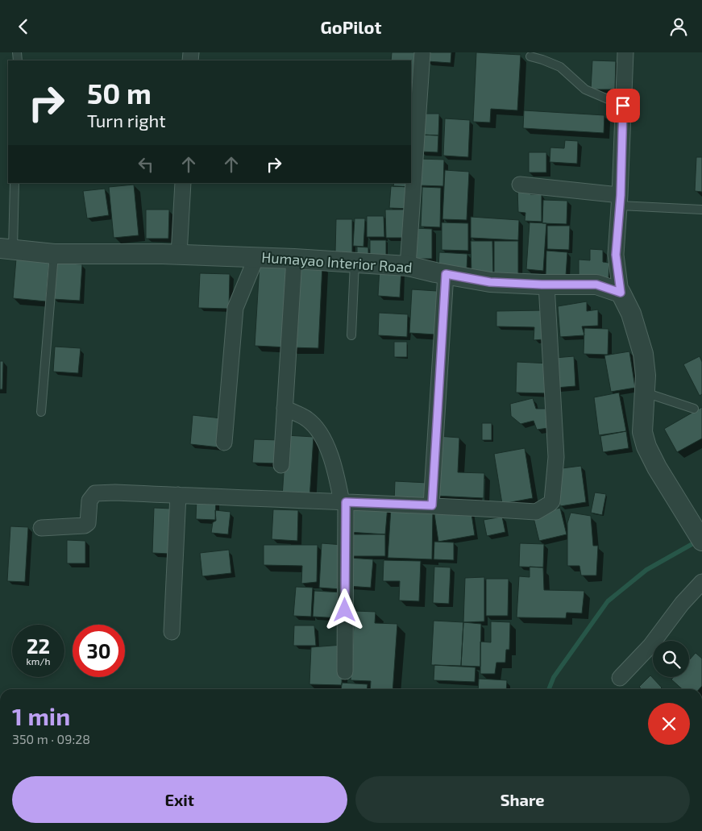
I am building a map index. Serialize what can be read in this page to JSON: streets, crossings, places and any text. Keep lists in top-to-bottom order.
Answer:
{
  "streets": {
    "street": ["Humayao Interior Road"]
  },
  "page": {
    "header": "GoPilot",
    "turn": ["50 m", "Turn right"],
    "speed": "22 km/h",
    "limit": "30",
    "heading": ["1 min", "350 m · 09:28"],
    "buttons": ["Exit", "Share"]
  }
}
